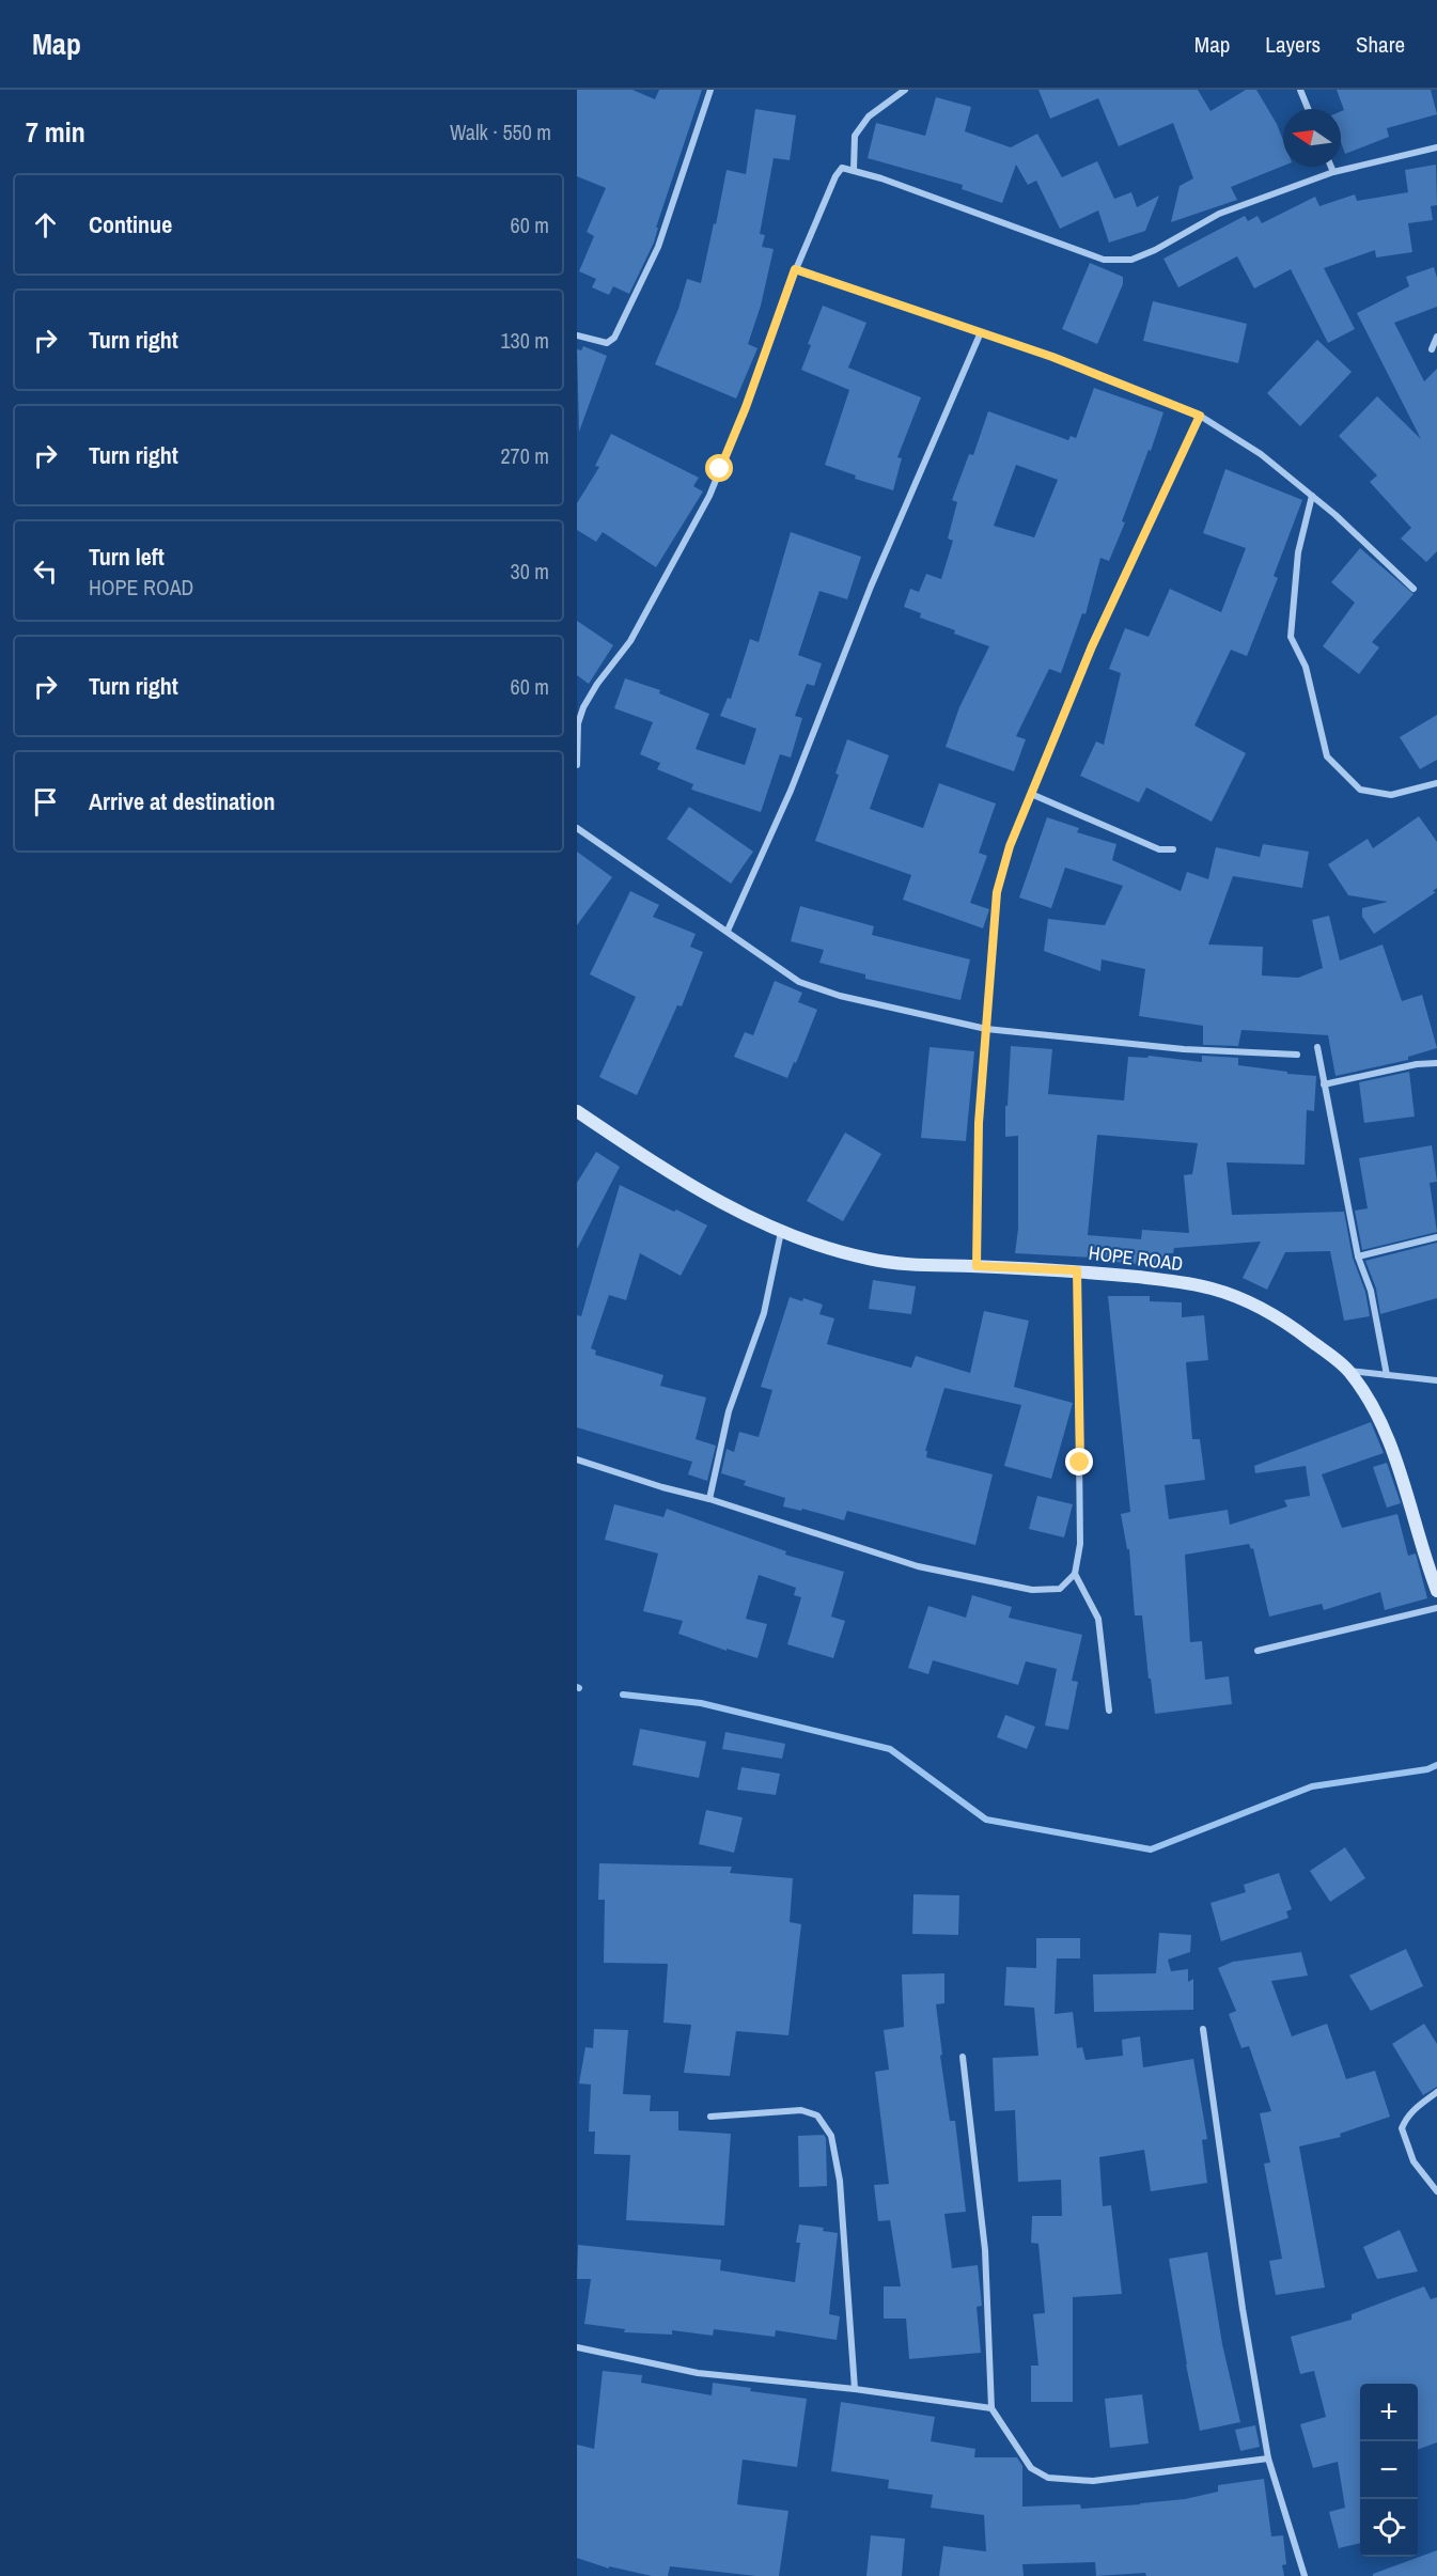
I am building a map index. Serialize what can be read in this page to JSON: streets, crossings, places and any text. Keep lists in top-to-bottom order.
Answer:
{
  "streets": {
    "street": ["HOPE ROAD"]
  },
  "north": "left",
  "page": {
    "header": "Map",
    "nav": ["Map", "Layers", "Share"],
    "heading": ["7 min", "Walk · 550 m"],
    "list": [
      ["Continue", "60 m"],
      ["Turn right", "130 m"],
      ["Turn right", "270 m"],
      ["Turn left", "HOPE ROAD", "30 m"],
      ["Turn right", "60 m"],
      "Arrive at destination"
    ],
    "map_buttons": ["+", "−"]
  }
}
